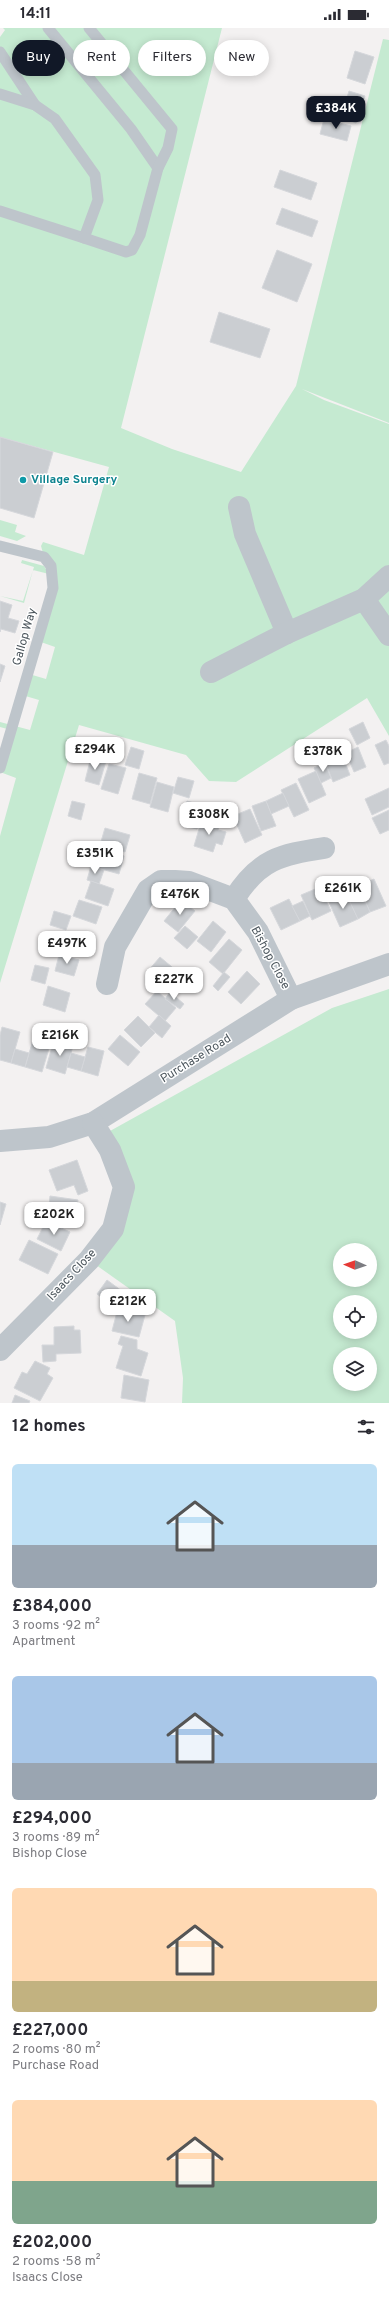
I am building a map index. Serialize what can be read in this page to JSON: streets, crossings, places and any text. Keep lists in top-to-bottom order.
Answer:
{
  "streets": {
    "street": ["Bishop Close", "Purchase Road", "Isaacs Close"],
    "lane": ["Gallop Way"]
  },
  "crossings": [
    ["Bishop Close", "Purchase Road"],
    ["Purchase Road", "Isaacs Close"]
  ],
  "places": ["Village Surgery"],
  "north": "left",
  "page": {
    "status": "14:11",
    "chip": [
      "Buy",
      "Rent",
      "Filters",
      "New"
    ],
    "price": [
      "£384K",
      "£294K",
      "£378K",
      "£308K",
      "£351K",
      "£261K",
      "£476K",
      "£497K",
      "£227K",
      "£216K",
      "£202K",
      "£212K"
    ],
    "heading": "12 homes",
    "list": [
      {
        "name": "£384,000",
        "note": "3 rooms · 92 m² · Apartment"
      },
      {
        "name": "£294,000",
        "note": "3 rooms · 89 m² · Bishop Close"
      },
      {
        "name": "£227,000",
        "note": "2 rooms · 80 m² · Purchase Road"
      },
      {
        "name": "£202,000",
        "note": "2 rooms · 58 m² · Isaacs Close"
      }
    ]
  }
}
